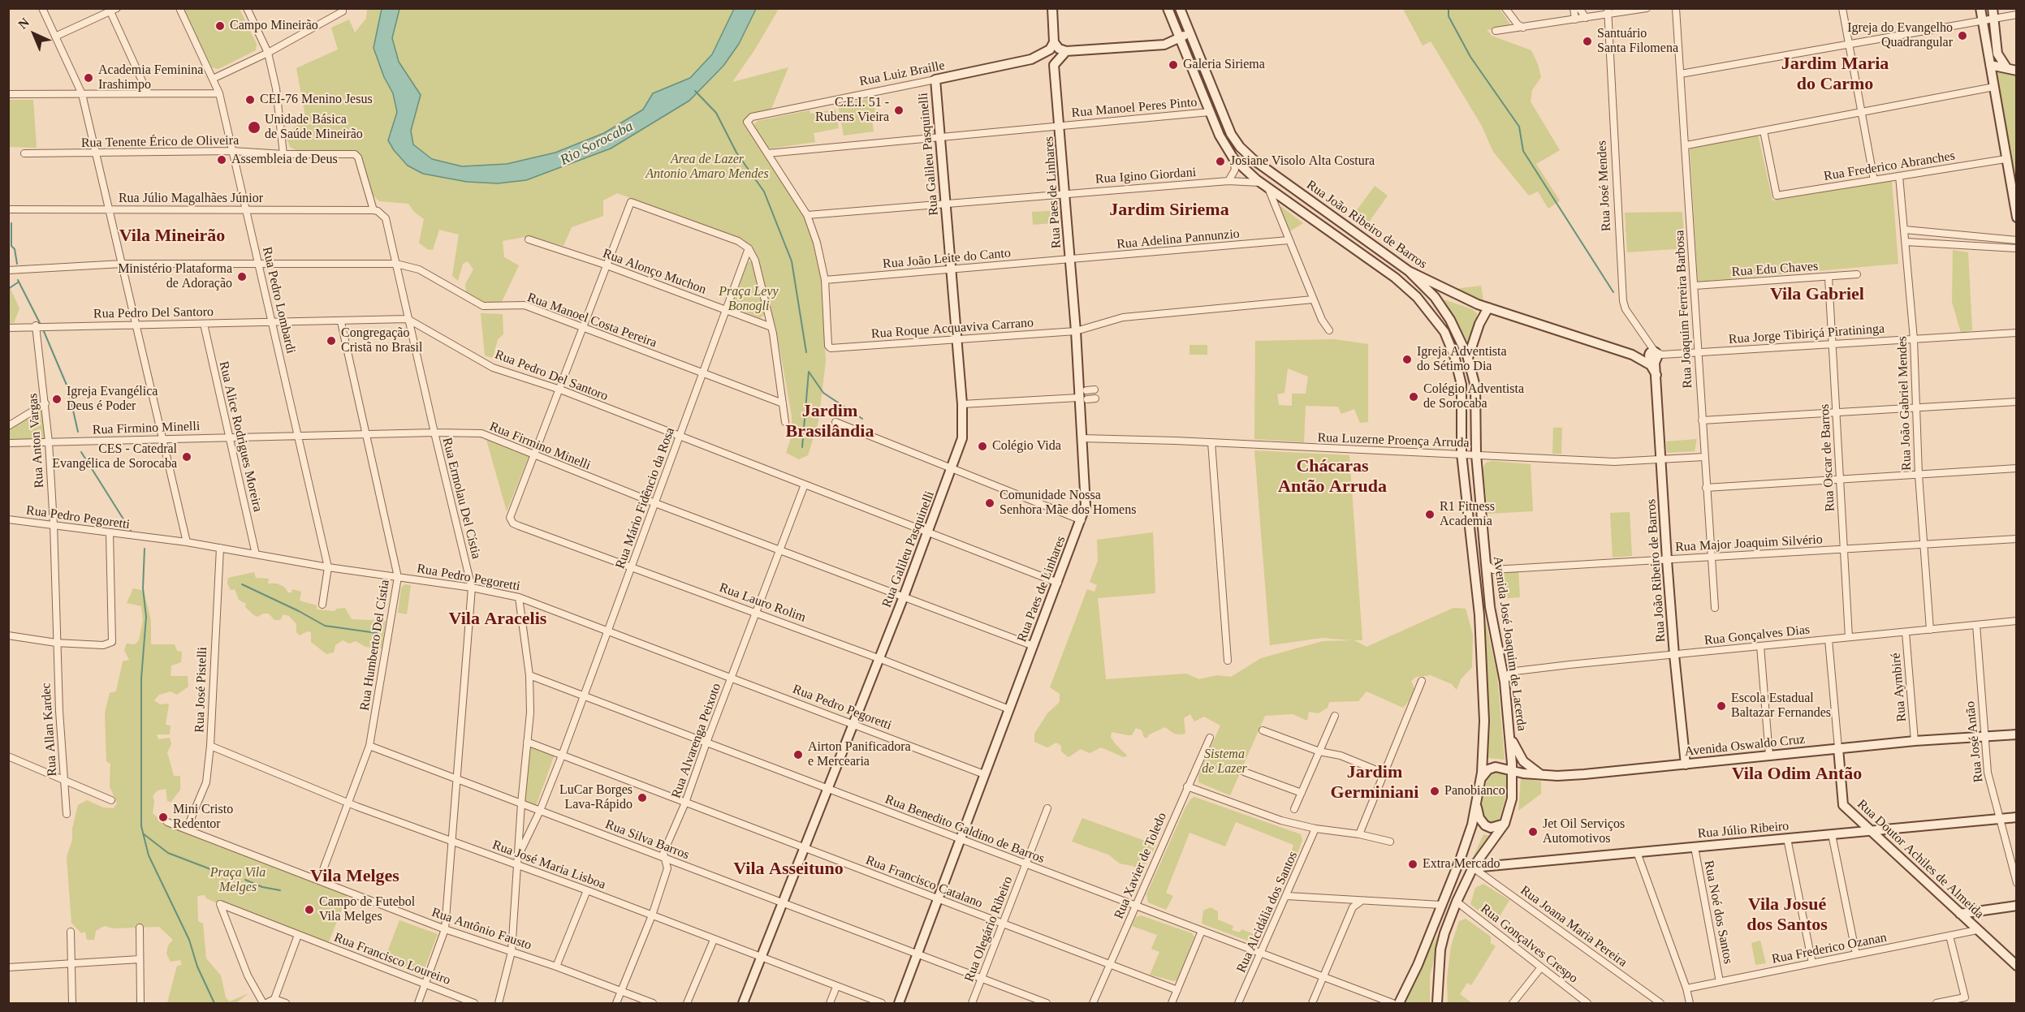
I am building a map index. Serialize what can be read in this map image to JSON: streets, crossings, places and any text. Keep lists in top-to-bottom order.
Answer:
{
  "streets": {
    "main road": [
      "Rua Luiz Braille",
      "Rua Galileu Pasquinelli",
      "Rua Paes de Linhares",
      "Rua João Ribeiro de Barros",
      "Avenida José Joaquim de Lacerda",
      "Avenida Oswaldo Cruz",
      "Rua Júlio Ribeiro",
      "Rua Doutor Achiles de Almeida"
    ],
    "street": [
      "Rua Manoel Peres Pinto",
      "Rua Tenente Érico de Oliveira",
      "Rua Frederico Abranches",
      "Rua Igino Giordani",
      "Rua José Mendes",
      "Rua Júlio Magalhães Júnior",
      "Rua Adelina Pannunzio",
      "Rua João Leite do Canto",
      "Rua Edu Chaves",
      "Rua Alonço Muchon",
      "Rua Pedro Lombardi",
      "Rua Joaquim Ferreira Barbosa",
      "Rua Pedro Del Santoro",
      "Rua Manoel Costa Pereira",
      "Rua Roque Acquaviva Carrano",
      "Rua Jorge Tibiriçá Piratininga",
      "Rua João Gabriel Mendes",
      "Rua Firmino Minelli",
      "Rua Alice Rodrigues Moreira",
      "Rua Anton Vargas",
      "Rua Luzerne Proença Arruda",
      "Rua Oscar de Barros",
      "Rua Ermolau Del Cístia",
      "Rua Mário Fidêncio da Rosa",
      "Rua Pedro Pegoretti",
      "Rua Major Joaquim Silvério",
      "Rua Lauro Rolim",
      "Rua Gonçalves Dias",
      "Rua Humberto Del Cístia",
      "Rua Aymbiré",
      "Rua José Pistelli",
      "Rua Allan Kardec",
      "Rua Alvarenga Peixoto",
      "Rua José Antão",
      "Rua Benedito Galdino de Barros",
      "Rua Silva Barros",
      "Rua José Maria Lisboa",
      "Rua Xavier de Toledo",
      "Rua Francisco Catalano",
      "Rua Alcidália dos Santos",
      "Rua Noé dos Santos",
      "Rua Joana Maria Pereira",
      "Rua Antônio Fausto",
      "Rua Olegário Ribeiro",
      "Rua Gonçalves Crespo",
      "Rua Frederico Ozanan",
      "Rua Francisco Loureiro"
    ]
  },
  "crossings": [
    ["Rua Luiz Braille", "Rua Manoel Peres Pinto"],
    ["Rua Luiz Braille", "Rua Galileu Pasquinelli"],
    ["Rua Manoel Peres Pinto", "Rua Galileu Pasquinelli"],
    ["Rua Manoel Peres Pinto", "Rua Paes de Linhares"],
    ["Rua Manoel Peres Pinto", "Rua João Ribeiro de Barros"],
    ["Rua Tenente Érico de Oliveira", "Rua Pedro Lombardi"],
    ["Rua Tenente Érico de Oliveira", "Rua Ermolau Del Cístia"],
    ["Rua Galileu Pasquinelli", "Rua Igino Giordani"],
    ["Rua Galileu Pasquinelli", "Rua João Leite do Canto"],
    ["Rua Galileu Pasquinelli", "Rua Pedro Del Santoro"],
    ["Rua Galileu Pasquinelli", "Rua Roque Acquaviva Carrano"],
    ["Rua Galileu Pasquinelli", "Rua Firmino Minelli"],
    ["Rua Galileu Pasquinelli", "Rua Pedro Pegoretti"],
    ["Rua Galileu Pasquinelli", "Rua Lauro Rolim"],
    ["Rua Galileu Pasquinelli", "Rua Benedito Galdino de Barros"],
    ["Rua Galileu Pasquinelli", "Rua Silva Barros"],
    ["Rua Galileu Pasquinelli", "Rua José Maria Lisboa"],
    ["Rua Galileu Pasquinelli", "Rua Francisco Catalano"],
    ["Rua Frederico Abranches", "Rua João Gabriel Mendes"],
    ["Rua Igino Giordani", "Rua Paes de Linhares"],
    ["Rua Igino Giordani", "Rua João Ribeiro de Barros"],
    ["Rua José Mendes", "Rua João Ribeiro de Barros"],
    ["Rua José Mendes", "Rua Jorge Tibiriçá Piratininga"],
    ["Rua Paes de Linhares", "Rua Adelina Pannunzio"],
    ["Rua Paes de Linhares", "Rua João Leite do Canto"],
    ["Rua Paes de Linhares", "Rua Roque Acquaviva Carrano"],
    ["Rua Paes de Linhares", "Rua Firmino Minelli"],
    ["Rua Paes de Linhares", "Rua Luzerne Proença Arruda"],
    ["Rua Paes de Linhares", "Rua Pedro Pegoretti"],
    ["Rua Paes de Linhares", "Rua Lauro Rolim"],
    ["Rua Paes de Linhares", "Rua Benedito Galdino de Barros"],
    ["Rua Paes de Linhares", "Rua Silva Barros"],
    ["Rua Paes de Linhares", "Rua Francisco Catalano"],
    ["Rua Júlio Magalhães Júnior", "Rua Pedro Lombardi"],
    ["Rua Júlio Magalhães Júnior", "Rua Ermolau Del Cístia"],
    ["Rua João Ribeiro de Barros", "Rua Jorge Tibiriçá Piratininga"],
    ["Rua João Ribeiro de Barros", "Rua Luzerne Proença Arruda"],
    ["Rua João Ribeiro de Barros", "Rua Major Joaquim Silvério"],
    ["Rua João Ribeiro de Barros", "Rua Gonçalves Dias"],
    ["Rua João Ribeiro de Barros", "Avenida José Joaquim de Lacerda"],
    ["Rua João Ribeiro de Barros", "Avenida Oswaldo Cruz"],
    ["Rua Adelina Pannunzio", "Rua João Leite do Canto"],
    ["Rua João Leite do Canto", "Rua Roque Acquaviva Carrano"],
    ["Rua Edu Chaves", "Rua Joaquim Ferreira Barbosa"],
    ["Rua Edu Chaves", "Rua Oscar de Barros"],
    ["Rua Alonço Muchon", "Rua Mário Fidêncio da Rosa"],
    ["Rua Pedro Lombardi", "Rua Pedro Del Santoro"],
    ["Rua Pedro Lombardi", "Rua Manoel Costa Pereira"],
    ["Rua Pedro Lombardi", "Rua Firmino Minelli"],
    ["Rua Pedro Lombardi", "Rua Pedro Pegoretti"],
    ["Rua Joaquim Ferreira Barbosa", "Rua Jorge Tibiriçá Piratininga"],
    ["Rua Joaquim Ferreira Barbosa", "Rua Luzerne Proença Arruda"],
    ["Rua Joaquim Ferreira Barbosa", "Rua Major Joaquim Silvério"],
    ["Rua Pedro Del Santoro", "Rua Alice Rodrigues Moreira"],
    ["Rua Pedro Del Santoro", "Rua Anton Vargas"],
    ["Rua Pedro Del Santoro", "Rua Ermolau Del Cístia"],
    ["Rua Pedro Del Santoro", "Rua Mário Fidêncio da Rosa"],
    ["Rua Pedro Del Santoro", "Rua Humberto Del Cístia"],
    ["Rua Pedro Del Santoro", "Rua Alvarenga Peixoto"],
    ["Rua Manoel Costa Pereira", "Rua Ermolau Del Cístia"],
    ["Rua Manoel Costa Pereira", "Rua Mário Fidêncio da Rosa"],
    ["Rua Jorge Tibiriçá Piratininga", "Rua João Gabriel Mendes"],
    ["Rua Jorge Tibiriçá Piratininga", "Rua Oscar de Barros"],
    ["Rua João Gabriel Mendes", "Rua Major Joaquim Silvério"],
    ["Rua João Gabriel Mendes", "Rua Gonçalves Dias"],
    ["Rua Firmino Minelli", "Rua Alice Rodrigues Moreira"],
    ["Rua Firmino Minelli", "Rua Anton Vargas"],
    ["Rua Firmino Minelli", "Rua Ermolau Del Cístia"],
    ["Rua Firmino Minelli", "Rua Mário Fidêncio da Rosa"],
    ["Rua Firmino Minelli", "Rua Lauro Rolim"],
    ["Rua Firmino Minelli", "Rua Humberto Del Cístia"],
    ["Rua Firmino Minelli", "Rua Alvarenga Peixoto"],
    ["Rua Alice Rodrigues Moreira", "Rua Pedro Pegoretti"],
    ["Rua Anton Vargas", "Rua Pedro Pegoretti"],
    ["Rua Anton Vargas", "Rua Allan Kardec"],
    ["Rua Luzerne Proença Arruda", "Avenida José Joaquim de Lacerda"],
    ["Rua Oscar de Barros", "Rua Major Joaquim Silvério"],
    ["Rua Oscar de Barros", "Rua Gonçalves Dias"],
    ["Rua Ermolau Del Cístia", "Rua Pedro Pegoretti"],
    ["Rua Ermolau Del Cístia", "Rua Silva Barros"],
    ["Rua Ermolau Del Cístia", "Rua José Maria Lisboa"],
    ["Rua Ermolau Del Cístia", "Rua Antônio Fausto"],
    ["Rua Ermolau Del Cístia", "Rua Francisco Loureiro"],
    ["Rua Mário Fidêncio da Rosa", "Rua Pedro Pegoretti"],
    ["Rua Mário Fidêncio da Rosa", "Rua Lauro Rolim"],
    ["Rua Mário Fidêncio da Rosa", "Rua Benedito Galdino de Barros"],
    ["Rua Mário Fidêncio da Rosa", "Rua Silva Barros"],
    ["Rua Mário Fidêncio da Rosa", "Rua Francisco Catalano"],
    ["Rua Pedro Pegoretti", "Rua Humberto Del Cístia"],
    ["Rua Pedro Pegoretti", "Rua José Pistelli"],
    ["Rua Pedro Pegoretti", "Rua Alvarenga Peixoto"],
    ["Rua Major Joaquim Silvério", "Avenida José Joaquim de Lacerda"],
    ["Rua Lauro Rolim", "Rua Alvarenga Peixoto"],
    ["Rua Gonçalves Dias", "Avenida José Joaquim de Lacerda"],
    ["Rua Gonçalves Dias", "Rua Aymbiré"],
    ["Rua Gonçalves Dias", "Rua José Antão"],
    ["Rua Gonçalves Dias", "Rua Doutor Achiles de Almeida"],
    ["Avenida José Joaquim de Lacerda", "Avenida Oswaldo Cruz"],
    ["Avenida José Joaquim de Lacerda", "Rua Júlio Ribeiro"],
    ["Avenida José Joaquim de Lacerda", "Rua Joana Maria Pereira"],
    ["Avenida José Joaquim de Lacerda", "Rua Gonçalves Crespo"],
    ["Rua Humberto Del Cístia", "Rua Silva Barros"],
    ["Rua Humberto Del Cístia", "Rua José Maria Lisboa"],
    ["Rua Humberto Del Cístia", "Rua Antônio Fausto"],
    ["Rua Aymbiré", "Avenida Oswaldo Cruz"],
    ["Rua José Pistelli", "Rua José Maria Lisboa"],
    ["Rua José Pistelli", "Rua Antônio Fausto"],
    ["Rua Alvarenga Peixoto", "Rua Benedito Galdino de Barros"],
    ["Rua Alvarenga Peixoto", "Rua Silva Barros"],
    ["Rua Alvarenga Peixoto", "Rua José Maria Lisboa"],
    ["Rua Alvarenga Peixoto", "Rua Francisco Catalano"],
    ["Rua Alvarenga Peixoto", "Rua Antônio Fausto"],
    ["Rua José Antão", "Avenida Oswaldo Cruz"],
    ["Rua José Antão", "Rua Júlio Ribeiro"],
    ["Avenida Oswaldo Cruz", "Rua Doutor Achiles de Almeida"],
    ["Rua Benedito Galdino de Barros", "Rua Xavier de Toledo"],
    ["Rua Benedito Galdino de Barros", "Rua Alcidália dos Santos"],
    ["Rua Benedito Galdino de Barros", "Rua Olegário Ribeiro"],
    ["Rua Júlio Ribeiro", "Rua Doutor Achiles de Almeida"],
    ["Rua Júlio Ribeiro", "Rua Noé dos Santos"],
    ["Rua Júlio Ribeiro", "Rua Joana Maria Pereira"],
    ["Rua Silva Barros", "Rua Olegário Ribeiro"],
    ["Rua Doutor Achiles de Almeida", "Rua Frederico Ozanan"],
    ["Rua Xavier de Toledo", "Rua Francisco Catalano"],
    ["Rua Francisco Catalano", "Rua Olegário Ribeiro"],
    ["Rua Noé dos Santos", "Rua Frederico Ozanan"]
  ],
  "districts": [
    "Jardim Maria do Carmo",
    "Jardim Siriema",
    "Vila Mineirão",
    "Vila Gabriel",
    "Jardim Brasilândia",
    "Chácaras Antão Arruda",
    "Vila Aracelis",
    "Jardim Germiniani",
    "Vila Odim Antão",
    "Vila Asseituno",
    "Vila Melges",
    "Vila Josué dos Santos"
  ],
  "water": ["Rio Sorocaba"],
  "parks": [
    "Area de Lazer Antonio Amaro Mendes",
    "Praça Levy Bonogli",
    "Sistema de Lazer",
    "Praça Vila Melges"
  ],
  "places": [
    "Campo Mineirão",
    "Igreja do Evangelho Quadrangular",
    "Santuário Santa Filomena",
    "Galeria Siriema",
    "Academia Feminina Irashimpo",
    "CEI-76 Menino Jesus",
    "C.E.I. 51 - Rubens Vieira",
    "Unidade Básica de Saúde Mineirão",
    "Assembleia de Deus",
    "Josiane Visolo Alta Costura",
    "Ministério Plataforma de Adoração",
    "Congregação Cristã no Brasil",
    "Igreja Adventista do Sétimo Dia",
    "Colégio Adventista de Sorocaba",
    "Igreja Evangélica Deus é Poder",
    "Colégio Vida",
    "CES - Catedral Evangélica de Sorocaba",
    "Comunidade Nossa Senhora Mãe dos Homens",
    "R1 Fitness Academia",
    "Escola Estadual Baltazar Fernandes",
    "Airton Panificadora e Mercearia",
    "Panobianco",
    "LuCar Borges Lava-Rápido",
    "Mini Cristo Redentor",
    "Jet Oil Serviços Automotivos",
    "Extra Mercado",
    "Campo de Futebol Vila Melges"
  ],
  "north": "top left"
}
